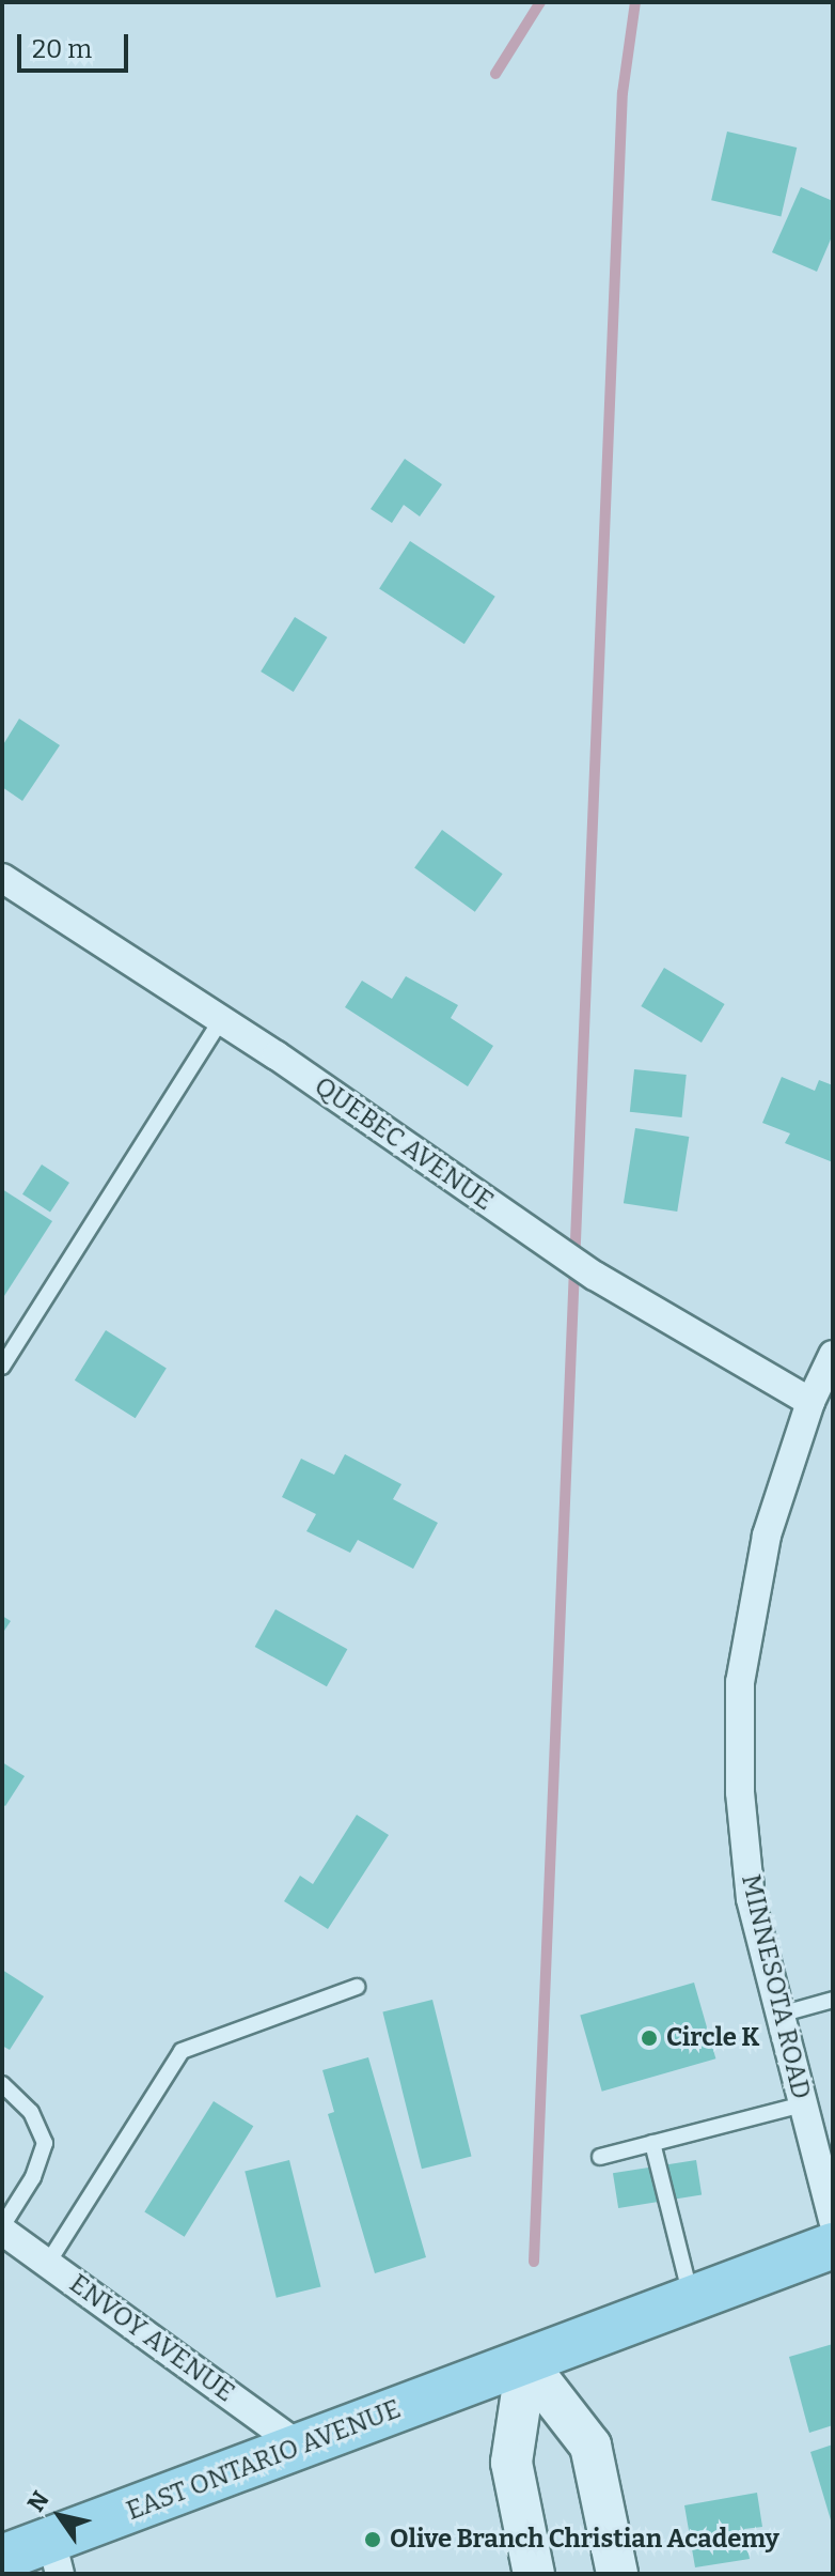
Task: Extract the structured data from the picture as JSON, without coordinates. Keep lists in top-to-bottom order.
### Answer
{
  "streets": {
    "main road": ["EAST ONTARIO AVENUE"],
    "street": ["QUEBEC AVENUE", "MINNESOTA ROAD", "ENVOY AVENUE"]
  },
  "crossings": [
    ["QUEBEC AVENUE", "MINNESOTA ROAD"],
    ["ENVOY AVENUE", "EAST ONTARIO AVENUE"]
  ],
  "places": ["Circle K", "Olive Branch Christian Academy"],
  "scale_bar": "20 m",
  "north": "top left"
}
